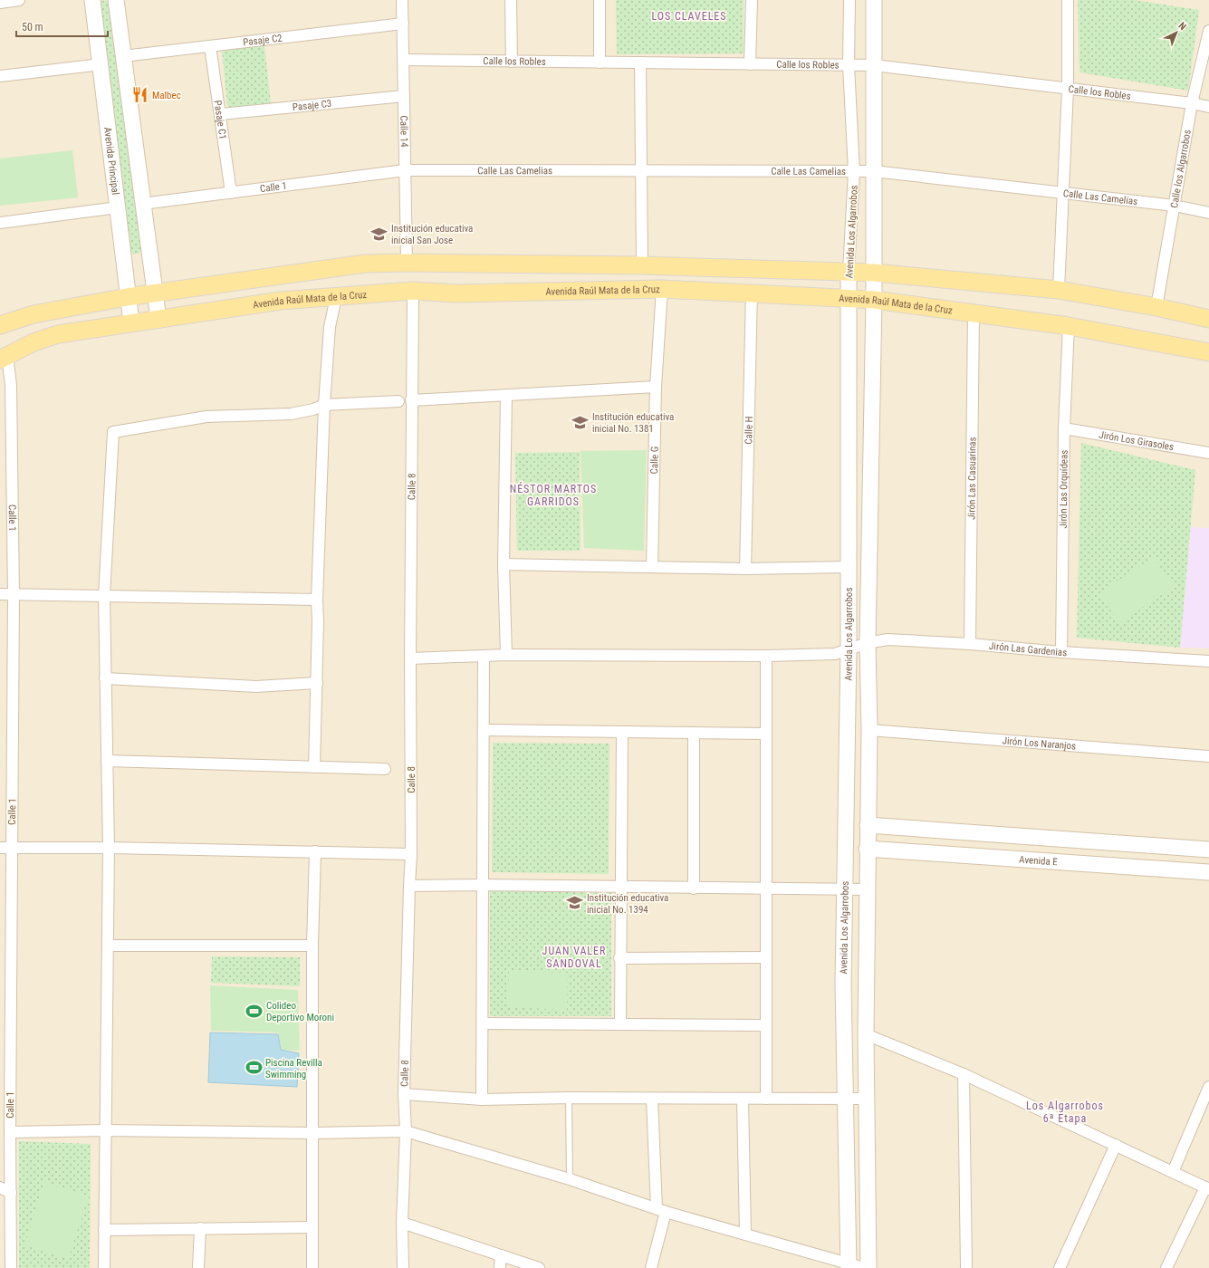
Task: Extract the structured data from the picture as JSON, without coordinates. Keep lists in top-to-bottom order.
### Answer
{
  "streets": {
    "main road": ["Avenida Raúl Mata de la Cruz"],
    "street": [
      "Pasaje C2",
      "Calle los Robles",
      "Pasaje C3",
      "Pasaje C1",
      "Calle 14",
      "Avenida Principal",
      "Calle los Algarrobos",
      "Calle Las Camelias",
      "Calle 1",
      "Avenida Los Algarrobos",
      "Calle H",
      "Jirón Los Girasoles",
      "Calle G",
      "Jirón Las Casuarinas",
      "Calle 8",
      "Jirón Las Orquídeas",
      "Jirón Las Gardenias",
      "Jirón Los Naranjos",
      "Avenida E"
    ]
  },
  "crossings": [
    ["Pasaje C2", "Pasaje C1"],
    ["Pasaje C2", "Calle 14"],
    ["Calle los Robles", "Calle 14"],
    ["Calle los Robles", "Calle los Algarrobos"],
    ["Calle los Robles", "Avenida Los Algarrobos"],
    ["Pasaje C3", "Pasaje C1"],
    ["Pasaje C3", "Calle 14"],
    ["Pasaje C1", "Calle 1"],
    ["Calle 14", "Calle Las Camelias"],
    ["Calle 14", "Calle 1"],
    ["Avenida Principal", "Avenida Raúl Mata de la Cruz"],
    ["Calle los Algarrobos", "Calle Las Camelias"],
    ["Calle Las Camelias", "Calle 1"],
    ["Calle Las Camelias", "Avenida Los Algarrobos"],
    ["Calle 1", "Avenida Raúl Mata de la Cruz"],
    ["Avenida Los Algarrobos", "Avenida Raúl Mata de la Cruz"],
    ["Avenida Los Algarrobos", "Jirón Las Gardenias"],
    ["Avenida Los Algarrobos", "Jirón Los Naranjos"],
    ["Avenida Los Algarrobos", "Avenida E"],
    ["Avenida Raúl Mata de la Cruz", "Calle H"],
    ["Avenida Raúl Mata de la Cruz", "Calle G"],
    ["Avenida Raúl Mata de la Cruz", "Jirón Las Casuarinas"],
    ["Avenida Raúl Mata de la Cruz", "Calle 8"],
    ["Avenida Raúl Mata de la Cruz", "Jirón Las Orquídeas"],
    ["Jirón Los Girasoles", "Jirón Las Orquídeas"],
    ["Jirón Las Casuarinas", "Jirón Las Gardenias"],
    ["Calle 8", "Jirón Las Gardenias"],
    ["Jirón Las Orquídeas", "Jirón Las Gardenias"]
  ],
  "districts": [
    "LOS CLAVELES",
    "NÉSTOR MARTOS GARRIDOS",
    "JUAN VALER SANDOVAL",
    "Los Algarrobos 6ª Etapa"
  ],
  "places": {
    "restaurant": ["Malbec"],
    "school or university": ["Institución educativa inicial San Jose", "Institución educativa inicial No. 1381", "Institución educativa inicial No. 1394"],
    "sports": ["Colideo Deportivo Moroni", "Piscina Revilla Swimming"]
  },
  "scale_bar": "50 m",
  "north": "top right"
}
